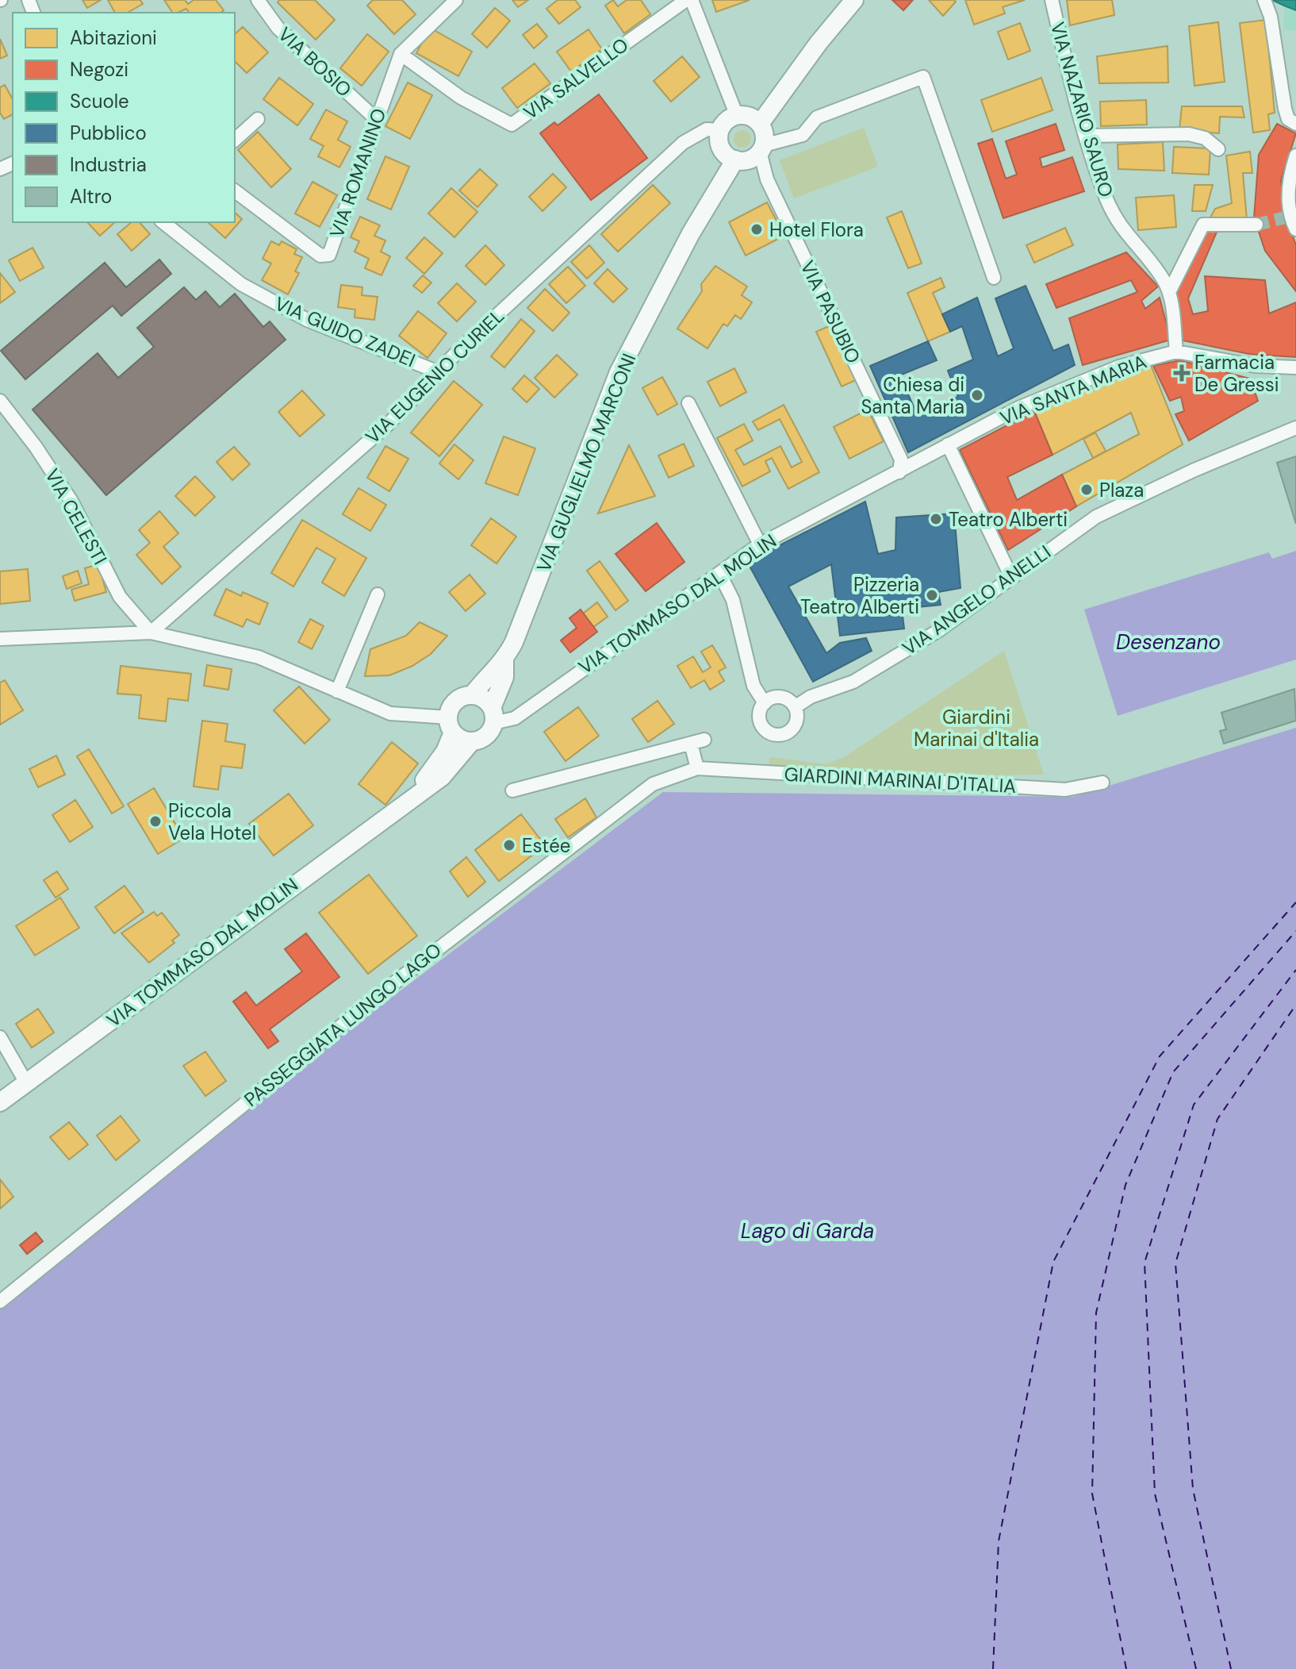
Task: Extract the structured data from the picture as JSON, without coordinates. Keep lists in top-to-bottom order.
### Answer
{
  "streets": {
    "main road": ["VIA GUGLIELMO MARCONI", "VIA TOMMASO DAL MOLIN"],
    "street": [
      "VIA BOSIO",
      "VIA SALVELLO",
      "VIA NAZARIO SAURO",
      "VIA ROMANINO",
      "VIA PASUBIO",
      "VIA GUIDO ZADEI",
      "VIA EUGENIO CURIEL",
      "VIA SANTA MARIA",
      "VIA CELESTI",
      "VIA ANGELO ANELLI",
      "GIARDINI MARINAI D'ITALIA",
      "PASSEGGIATA LUNGO LAGO"
    ]
  },
  "crossings": [
    ["VIA BOSIO", "VIA ROMANINO"],
    ["VIA SALVELLO", "VIA ROMANINO"],
    ["VIA NAZARIO SAURO", "VIA SANTA MARIA"],
    ["VIA PASUBIO", "VIA EUGENIO CURIEL"],
    ["VIA PASUBIO", "VIA SANTA MARIA"],
    ["VIA PASUBIO", "VIA GUGLIELMO MARCONI"],
    ["VIA PASUBIO", "VIA TOMMASO DAL MOLIN"],
    ["VIA GUIDO ZADEI", "VIA EUGENIO CURIEL"],
    ["VIA EUGENIO CURIEL", "VIA GUGLIELMO MARCONI"],
    ["VIA EUGENIO CURIEL", "VIA CELESTI"],
    ["VIA SANTA MARIA", "VIA TOMMASO DAL MOLIN"],
    ["VIA GUGLIELMO MARCONI", "VIA TOMMASO DAL MOLIN"],
    ["GIARDINI MARINAI D'ITALIA", "PASSEGGIATA LUNGO LAGO"]
  ],
  "water": ["Desenzano", "Lago di Garda"],
  "parks": ["Giardini Marinai d'Italia"],
  "places": {
    "other": [
      "Hotel Flora",
      "Chiesa di Santa Maria",
      "Plaza",
      "Teatro Alberti",
      "Pizzeria Teatro Alberti",
      "Piccola Vela Hotel",
      "Estée"
    ],
    "health": ["Farmacia De Gressi"]
  },
  "legend": [
    "Abitazioni",
    "Negozi",
    "Scuole",
    "Pubblico",
    "Industria",
    "Altro"
  ]
}
